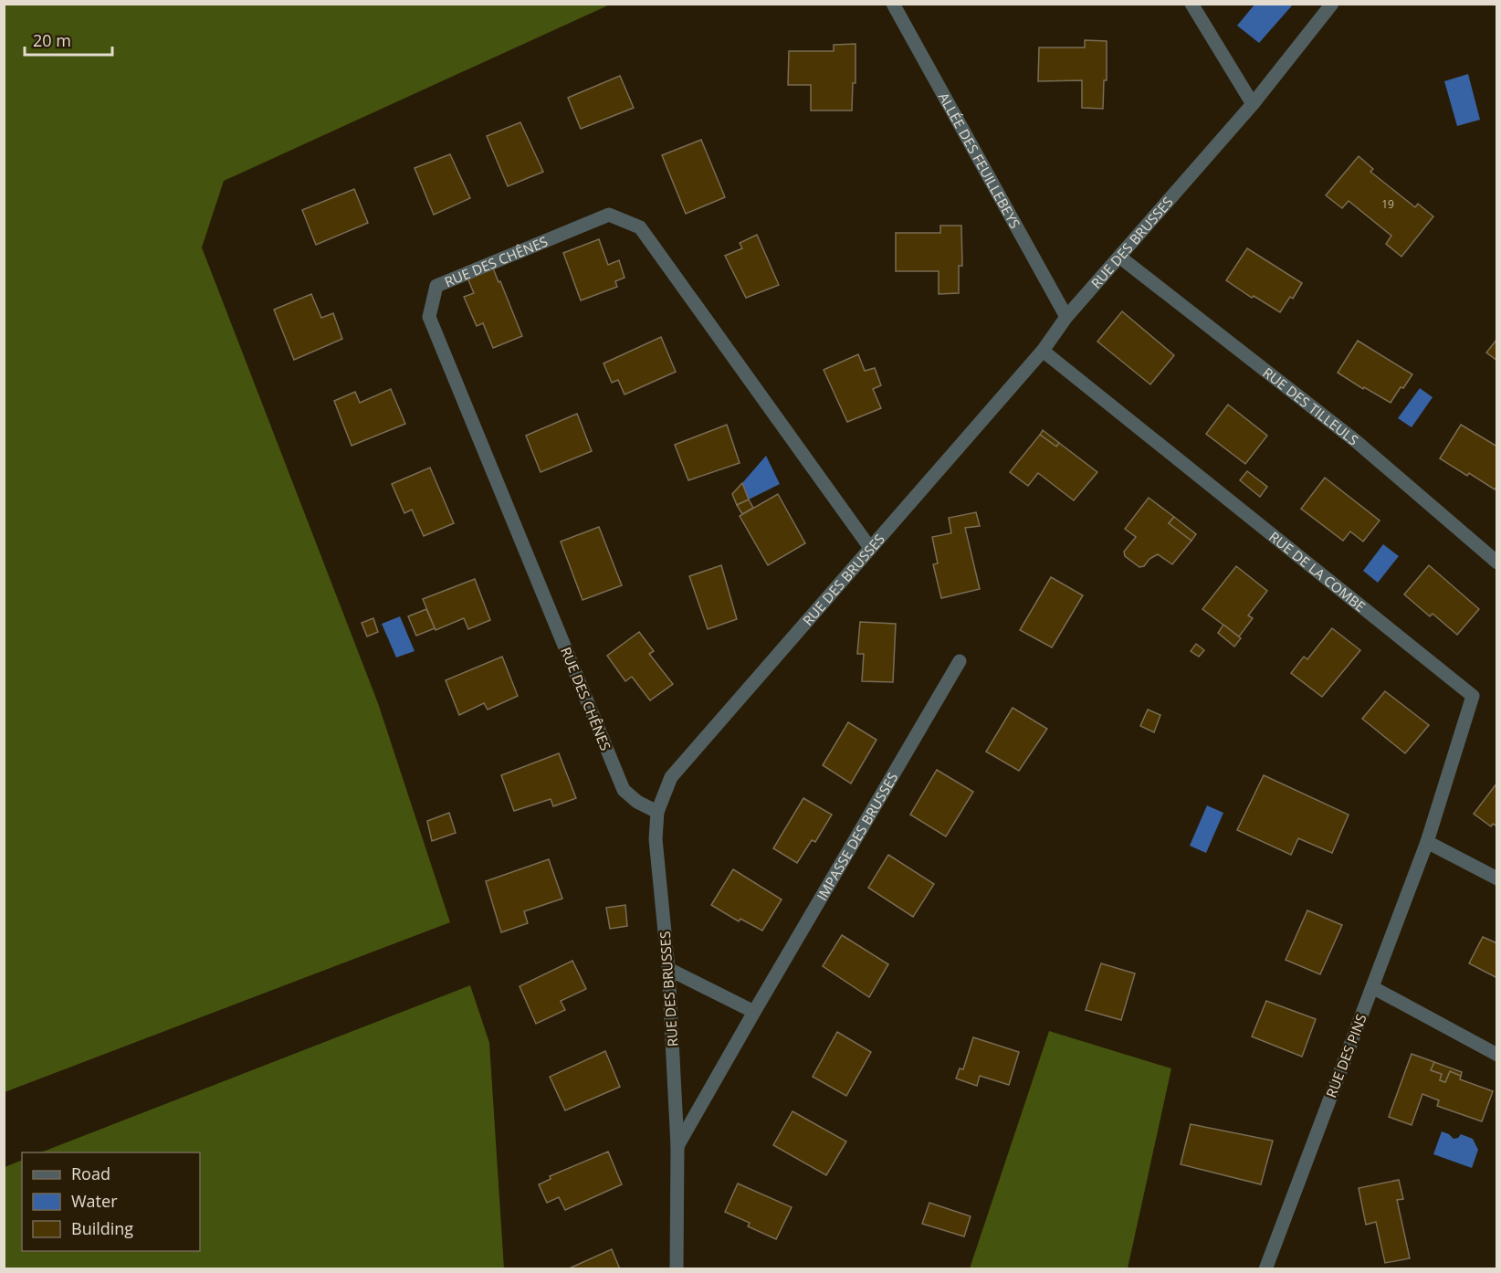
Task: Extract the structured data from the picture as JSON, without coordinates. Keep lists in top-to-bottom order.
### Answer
{
  "streets": {
    "street": [
      "ALLÉE DES FEUILLEBEYS",
      "RUE DES BRUSSES",
      "RUE DES CHÊNES",
      "RUE DES TILLEULS",
      "RUE DE LA COMBE",
      "IMPASSE DES BRUSSES",
      "RUE DES PINS"
    ]
  },
  "crossings": [
    ["ALLÉE DES FEUILLEBEYS", "RUE DES BRUSSES"],
    ["RUE DES BRUSSES", "RUE DES CHÊNES"],
    ["RUE DES BRUSSES", "RUE DES TILLEULS"],
    ["RUE DES BRUSSES", "RUE DE LA COMBE"],
    ["RUE DES BRUSSES", "IMPASSE DES BRUSSES"],
    ["RUE DE LA COMBE", "RUE DES PINS"]
  ],
  "house_numbers": ["19"],
  "legend": ["Road", "Water", "Building"],
  "scale_bar": "20 m"
}
